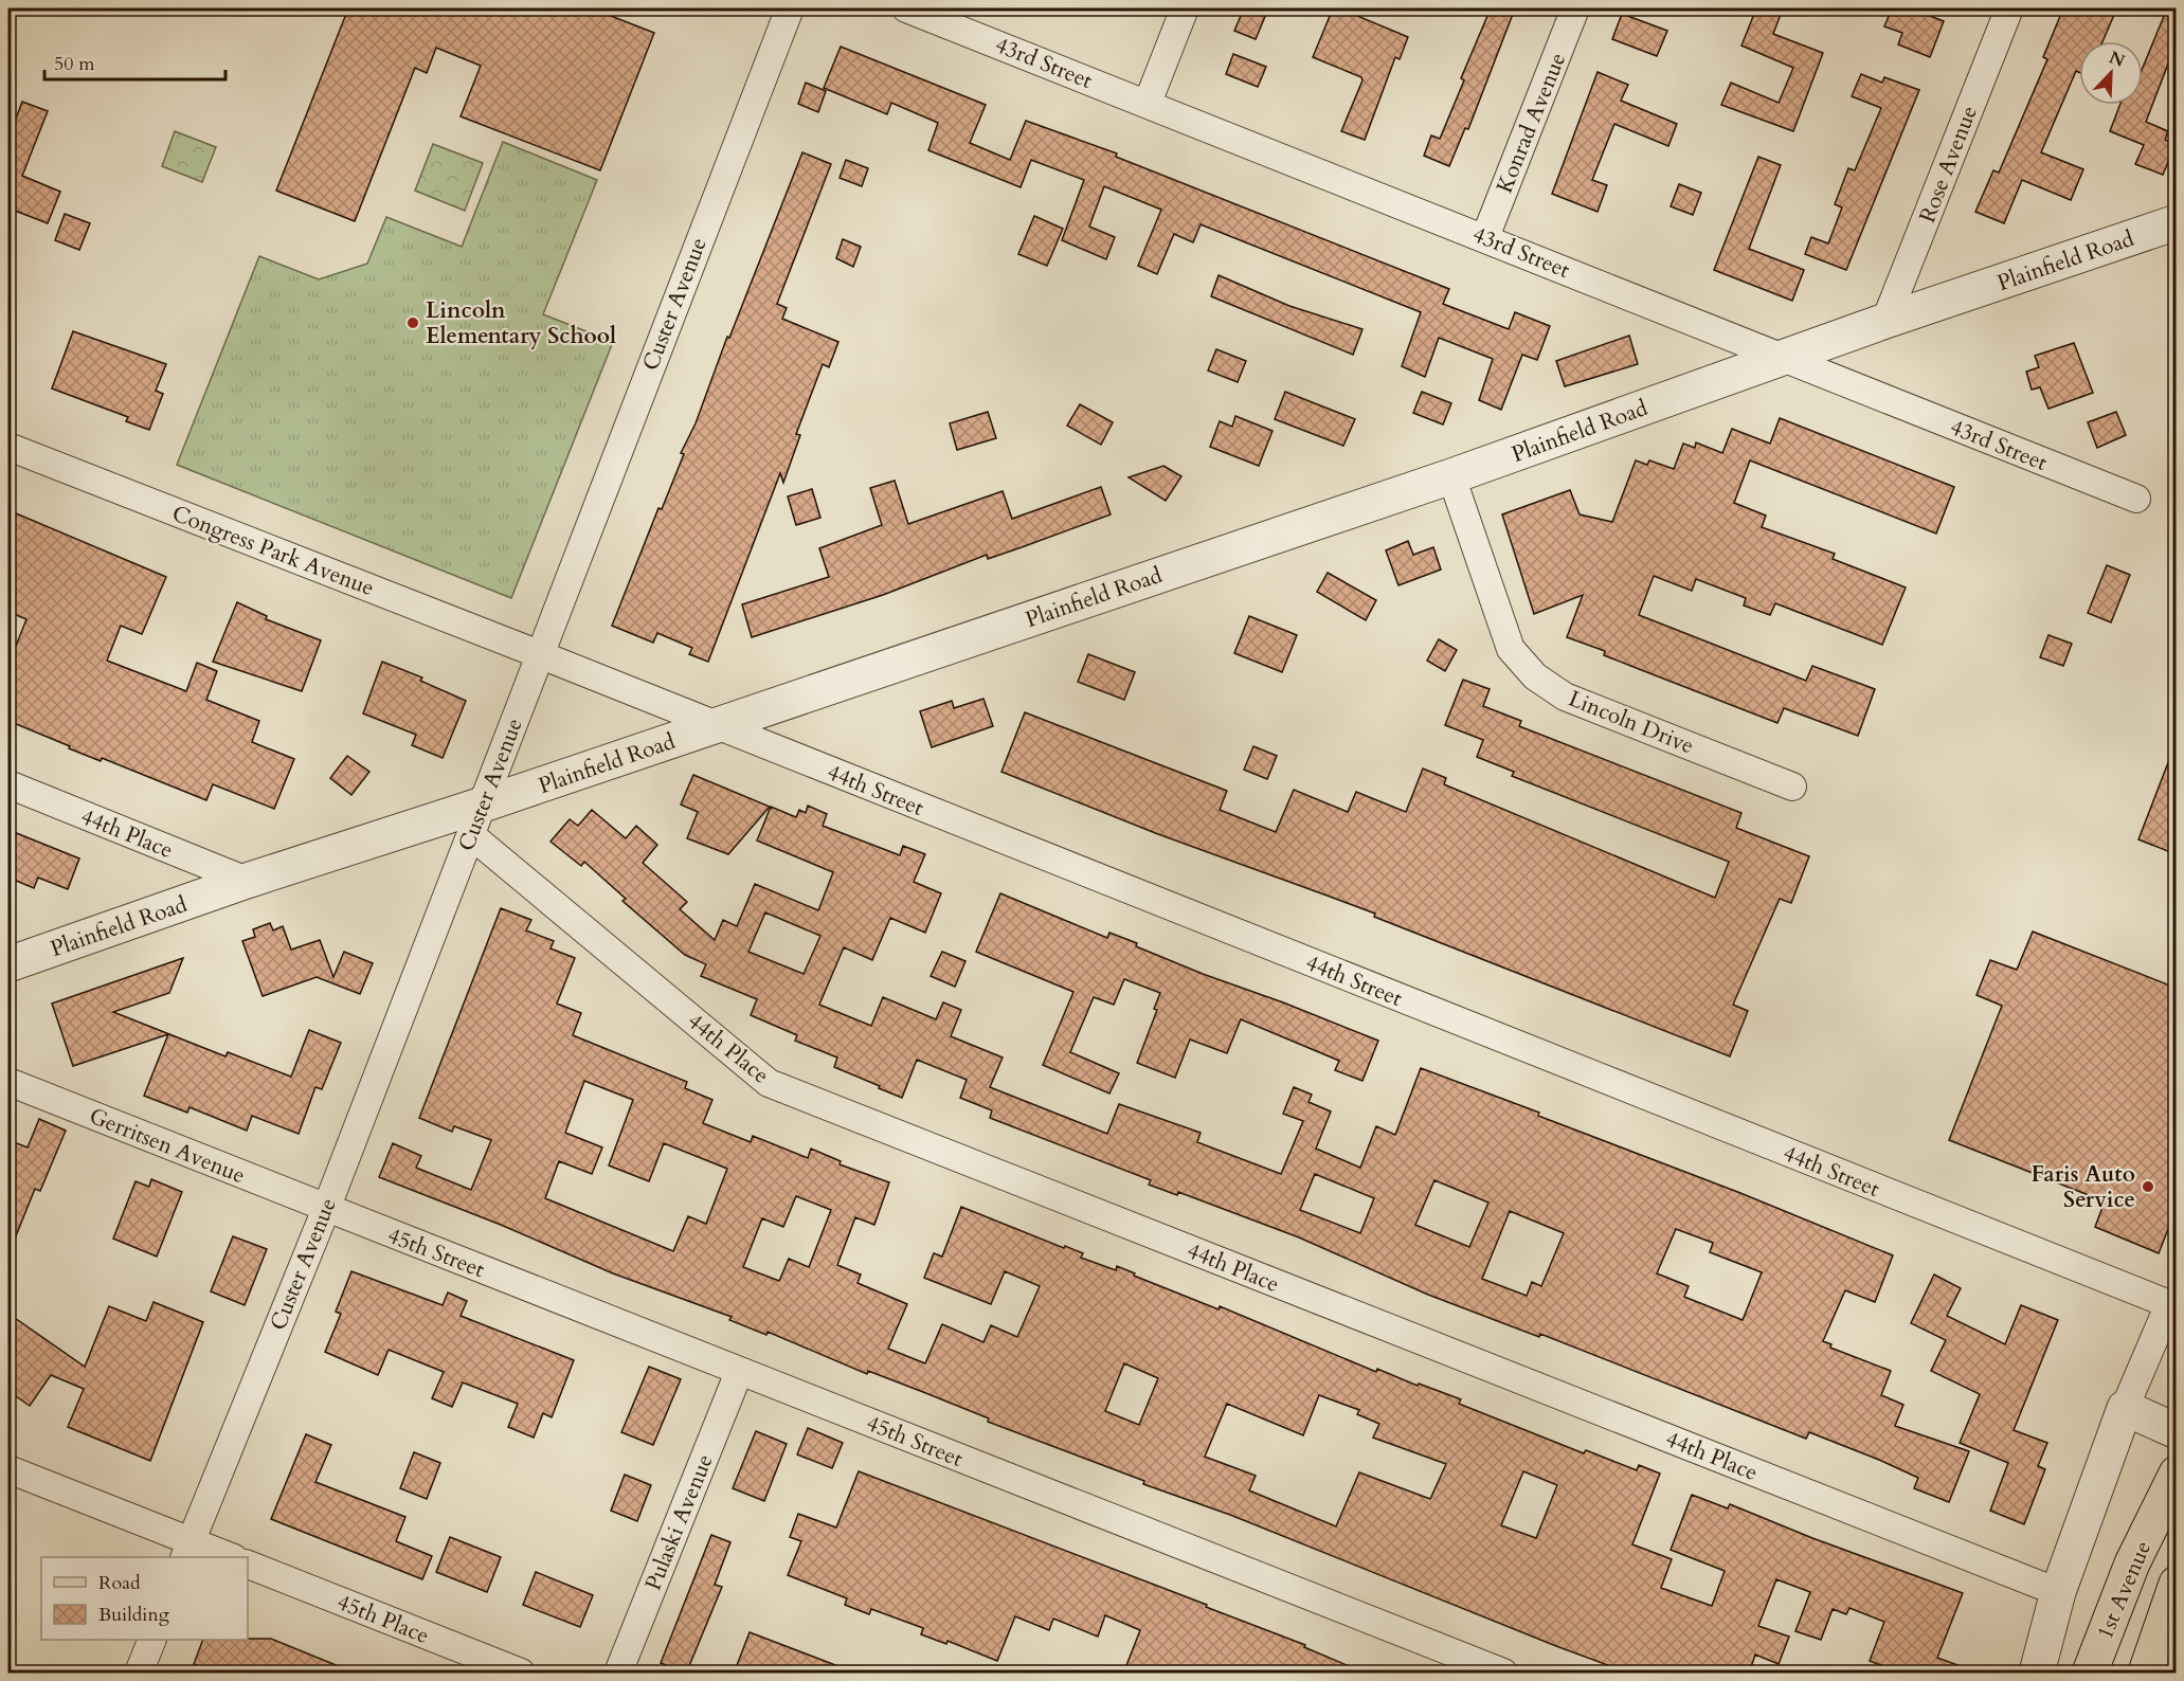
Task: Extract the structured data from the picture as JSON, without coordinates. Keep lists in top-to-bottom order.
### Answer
{
  "streets": {
    "main road": ["1st Avenue"],
    "street": [
      "43rd Street",
      "Konrad Avenue",
      "Rose Avenue",
      "Plainfield Road",
      "Custer Avenue",
      "Congress Park Avenue",
      "Lincoln Drive",
      "44th Street",
      "44th Place",
      "Gerritsen Avenue",
      "45th Street",
      "Pulaski Avenue",
      "45th Place"
    ]
  },
  "crossings": [
    ["43rd Street", "Konrad Avenue"],
    ["43rd Street", "Plainfield Road"],
    ["Rose Avenue", "Plainfield Road"],
    ["Plainfield Road", "Custer Avenue"],
    ["Plainfield Road", "Lincoln Drive"],
    ["Plainfield Road", "44th Street"],
    ["Plainfield Road", "44th Place"],
    ["Custer Avenue", "Congress Park Avenue"],
    ["Custer Avenue", "44th Street"],
    ["Custer Avenue", "44th Place"],
    ["Custer Avenue", "Gerritsen Avenue"],
    ["Custer Avenue", "45th Street"],
    ["Congress Park Avenue", "44th Street"],
    ["Gerritsen Avenue", "45th Street"],
    ["45th Street", "Pulaski Avenue"]
  ],
  "places": ["Lincoln Elementary School", "Faris Auto Service"],
  "legend": ["Road", "Building"],
  "scale_bar": "50 m",
  "north": "top right"
}
